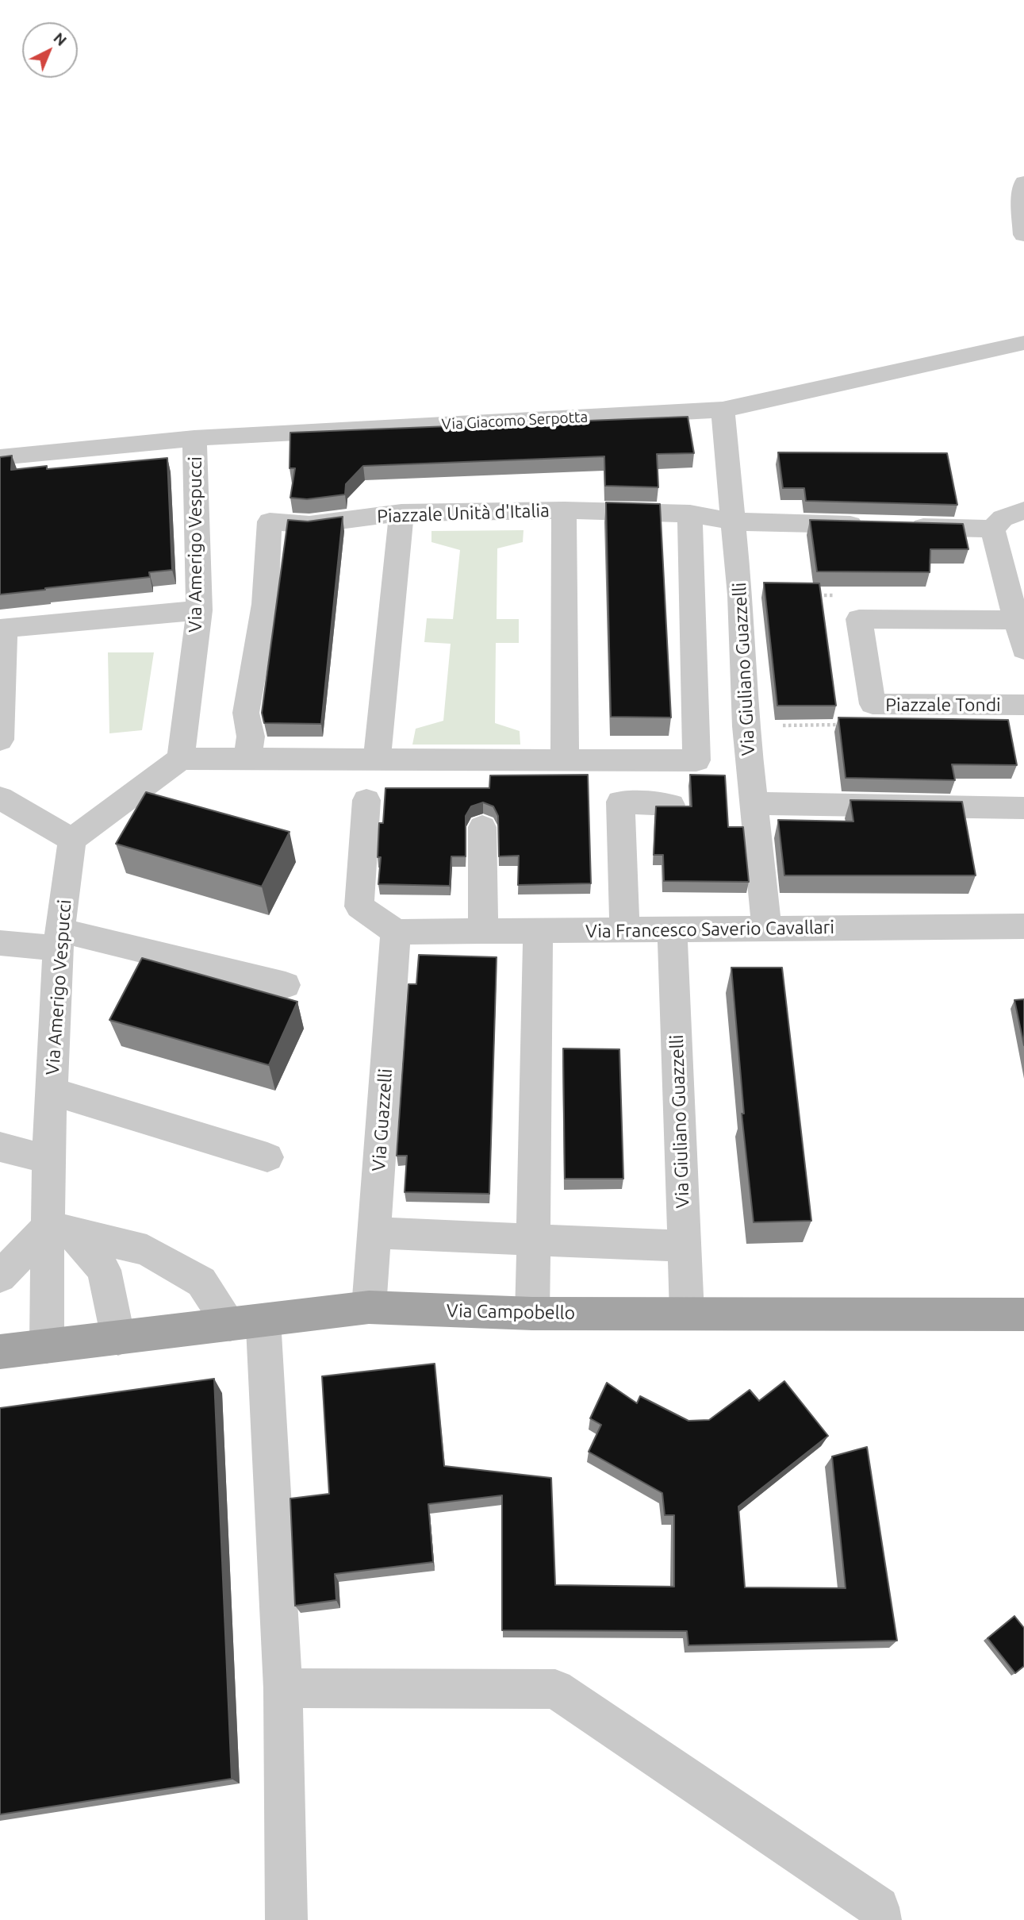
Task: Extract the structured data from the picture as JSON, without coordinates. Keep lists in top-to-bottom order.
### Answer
{
  "streets": {
    "main road": ["Via Campobello"],
    "street": [
      "Via Giacomo Serpotta",
      "Piazzale Unità d'Italia",
      "Via Amerigo Vespucci",
      "Via Giuliano Guazzelli",
      "Piazzale Tondi",
      "Via Francesco Saverio Cavallari",
      "Via Guazzelli"
    ]
  },
  "crossings": [
    ["Via Giacomo Serpotta", "Via Amerigo Vespucci"],
    ["Via Giacomo Serpotta", "Via Giuliano Guazzelli"],
    ["Piazzale Unità d'Italia", "Via Giuliano Guazzelli"],
    ["Via Amerigo Vespucci", "Via Campobello"],
    ["Via Giuliano Guazzelli", "Via Francesco Saverio Cavallari"],
    ["Via Giuliano Guazzelli", "Via Campobello"],
    ["Via Francesco Saverio Cavallari", "Via Guazzelli"],
    ["Via Guazzelli", "Via Campobello"]
  ],
  "north": "top right"
}
